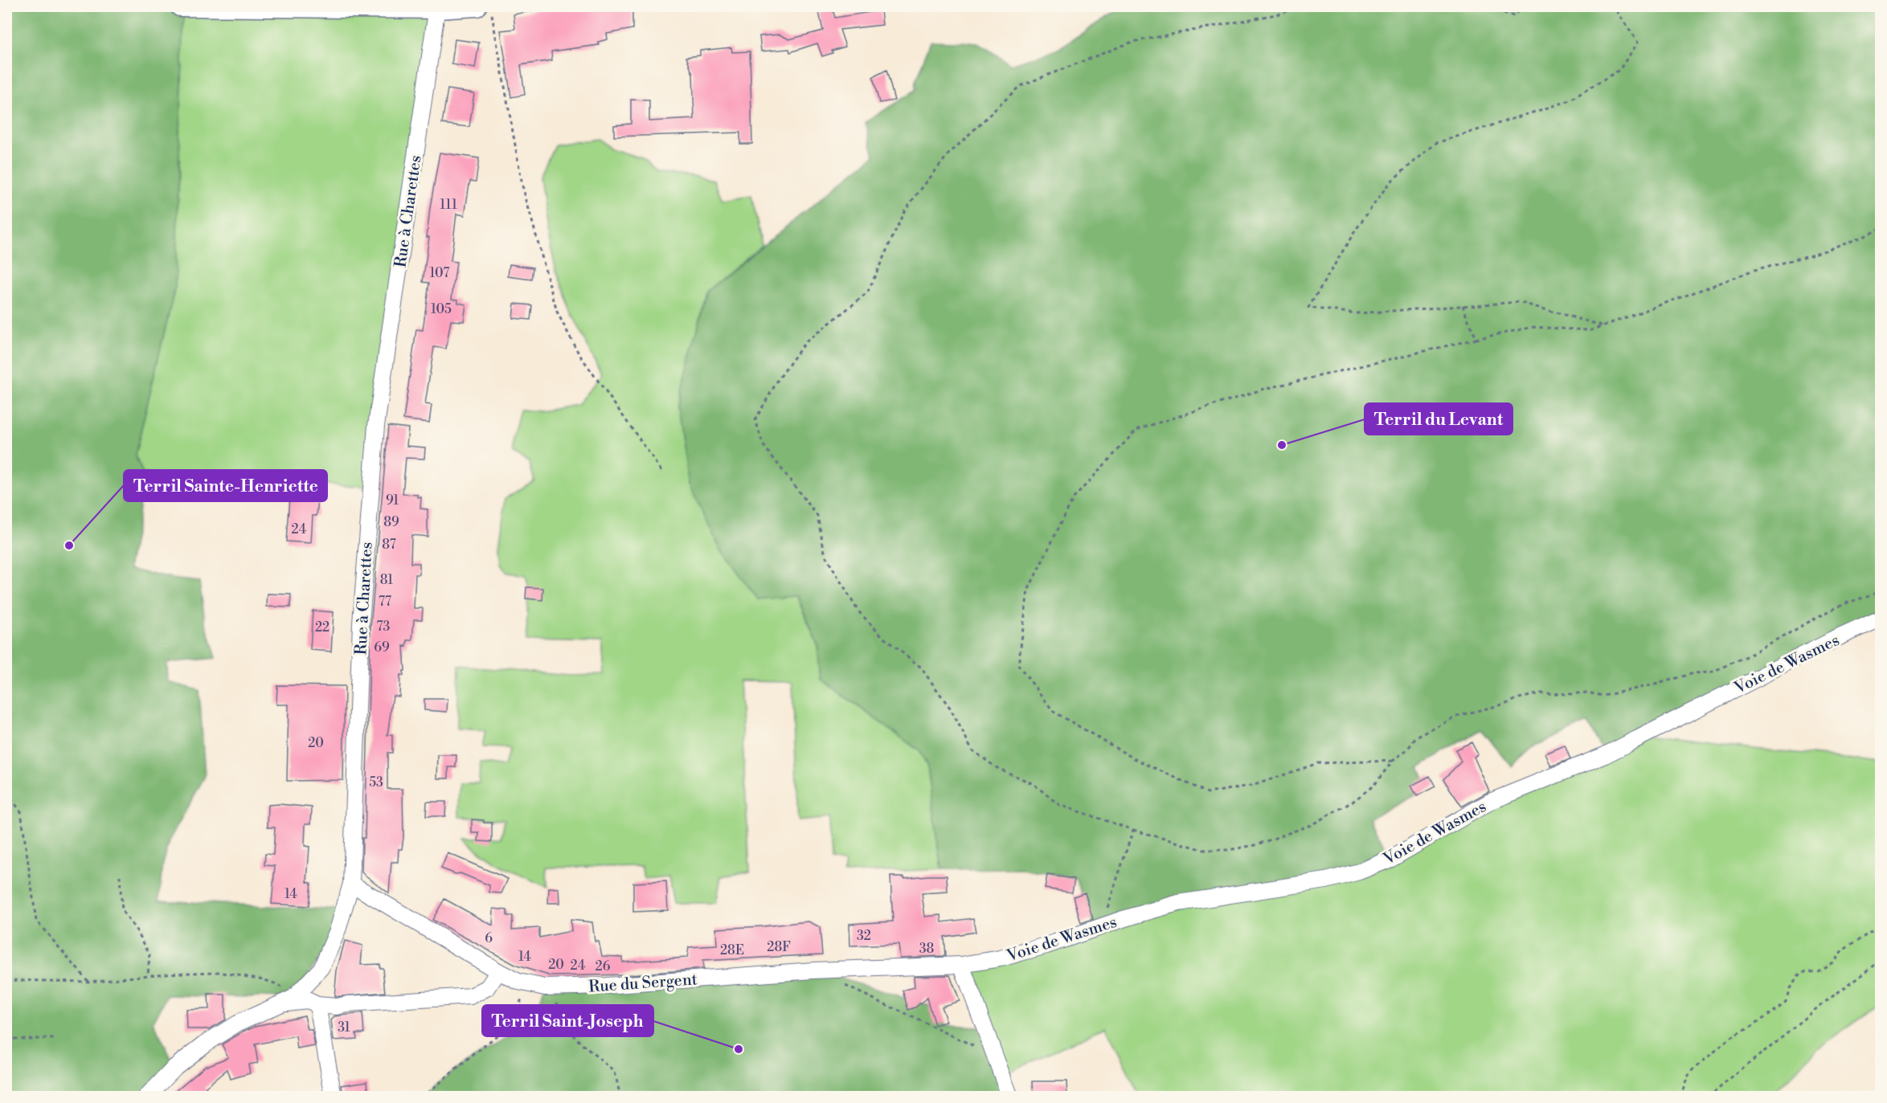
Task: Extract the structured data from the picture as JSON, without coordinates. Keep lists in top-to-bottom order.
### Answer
{
  "streets": {
    "street": ["Rue à Charettes", "Voie de Wasmes", "Rue du Sergent"]
  },
  "crossings": [
    ["Rue à Charettes", "Rue du Sergent"],
    ["Voie de Wasmes", "Rue du Sergent"]
  ],
  "places": ["Terril du Levant", "Terril Sainte-Henriette", "Terril Saint-Joseph"],
  "house_numbers": [
    "111",
    "107",
    "105",
    "91",
    "89",
    "24",
    "87",
    "81",
    "77",
    "73",
    "22",
    "69",
    "20",
    "53",
    "14",
    "32",
    "6",
    "28F",
    "38",
    "28E",
    "14",
    "20",
    "24",
    "26",
    "31"
  ]
}
